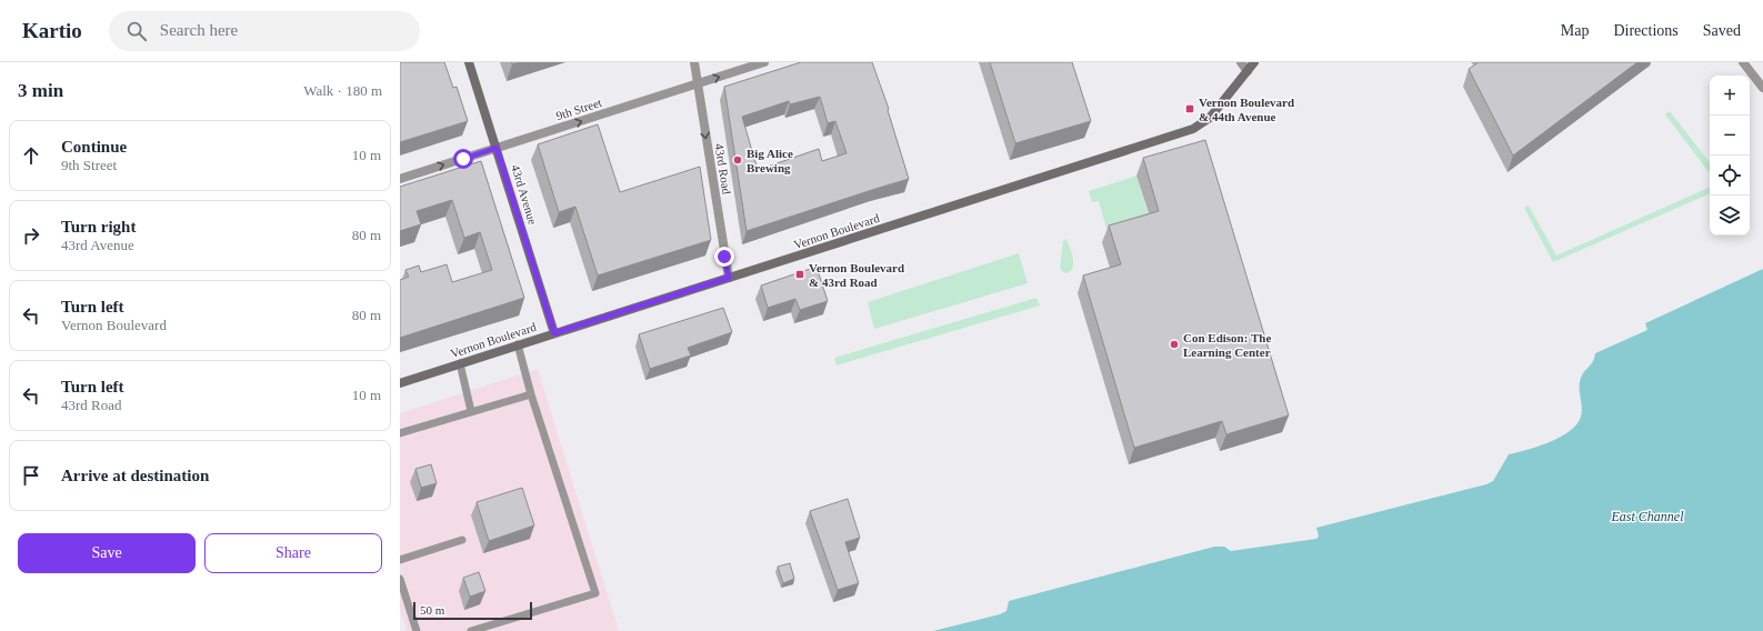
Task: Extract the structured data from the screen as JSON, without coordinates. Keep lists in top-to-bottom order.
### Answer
{
  "streets": {
    "main road": ["43rd Avenue", "Vernon Boulevard"],
    "street": ["9th Street", "43rd Road"]
  },
  "crossings": [
    ["9th Street", "43rd Road"],
    ["9th Street", "43rd Avenue"],
    ["43rd Road", "Vernon Boulevard"],
    ["43rd Avenue", "Vernon Boulevard"]
  ],
  "one_way": ["9th Street", "43rd Road"],
  "water": ["East Channel"],
  "places": {
    "transit": ["Vernon Boulevard & 44th Avenue", "Vernon Boulevard & 43rd Road"],
    "other": ["Big Alice Brewing", "Con Edison: The Learning Center"]
  },
  "scale_bar": "50 m",
  "page": {
    "header": "Kartio",
    "search": "Search here",
    "nav": ["Map", "Directions", "Saved"],
    "heading": ["3 min", "Walk · 180 m"],
    "map_buttons": ["+", "−"],
    "list": [
      ["Continue", "9th Street", "10 m"],
      ["Turn right", "43rd Avenue", "80 m"],
      ["Turn left", "Vernon Boulevard", "80 m"],
      ["Turn left", "43rd Road", "10 m"],
      "Arrive at destination"
    ],
    "buttons": ["Save", "Share"],
    "scale": "50 m"
  }
}
